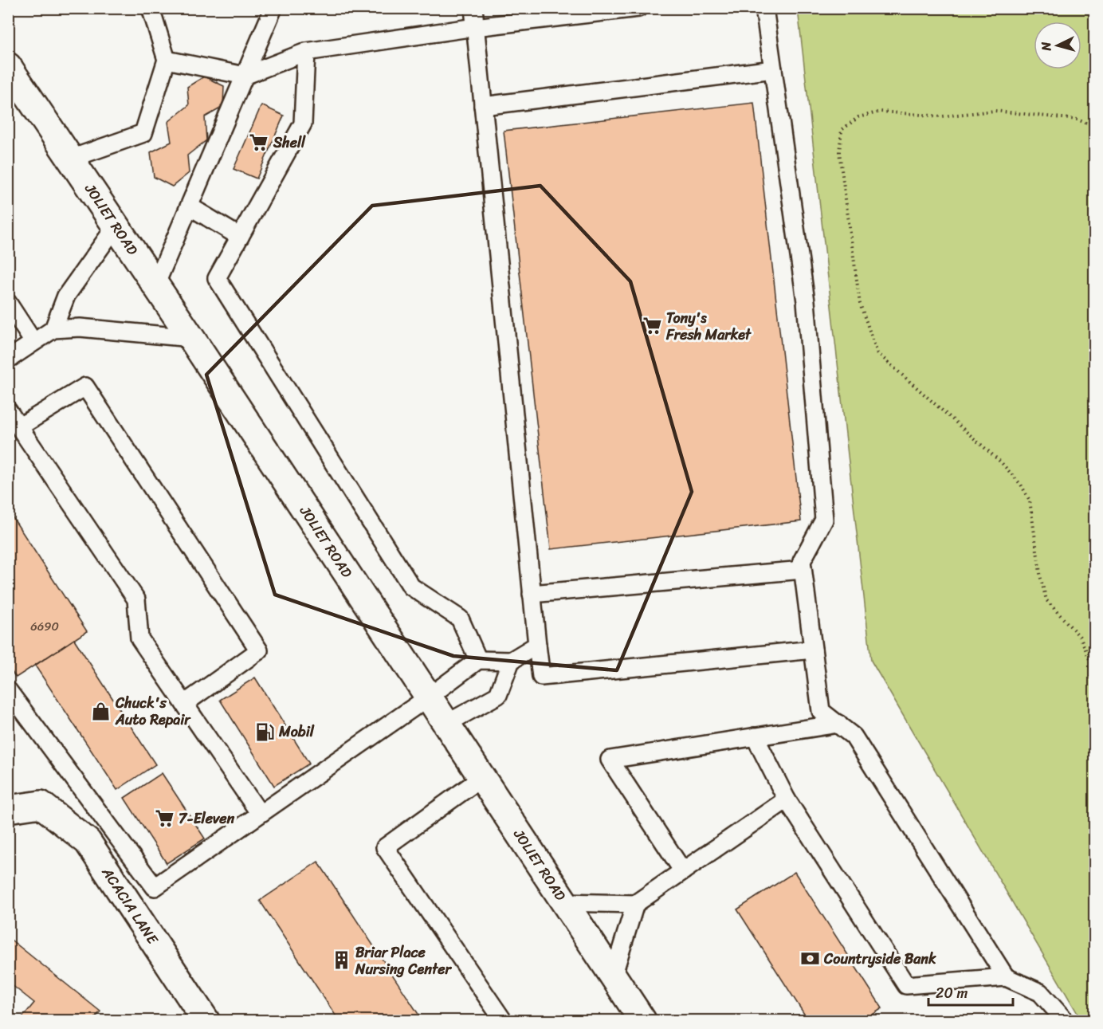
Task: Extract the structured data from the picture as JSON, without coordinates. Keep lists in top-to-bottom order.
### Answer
{
  "streets": {
    "main road": ["JOLIET ROAD", "ACACIA LANE"]
  },
  "places": {
    "supermarket": ["Shell", "Tony's Fresh Market", "7-Eleven"],
    "shop": ["Chuck's Auto Repair"],
    "fuel station": ["Mobil"],
    "bank": ["Countryside Bank"],
    "building": ["Briar Place Nursing Center"]
  },
  "house_numbers": ["6690"],
  "scale_bar": "20 m",
  "north": "left"
}
